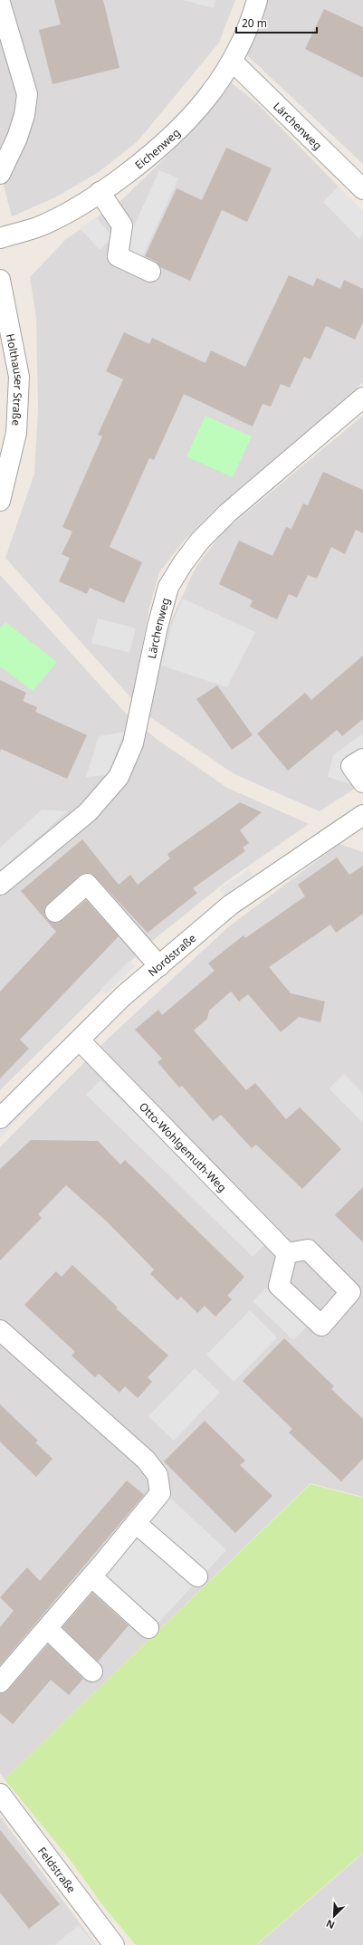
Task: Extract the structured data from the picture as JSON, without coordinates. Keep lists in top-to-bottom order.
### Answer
{
  "streets": {
    "street": [
      "Lärchenweg",
      "Eichenweg",
      "Holthauser Straße",
      "Nordstraße",
      "Otto-Wohlgemuth-Weg",
      "Feldstraße"
    ]
  },
  "crossings": [
    ["Lärchenweg", "Eichenweg"],
    ["Nordstraße", "Otto-Wohlgemuth-Weg"]
  ],
  "scale_bar": "20 m",
  "north": "bottom left"
}
